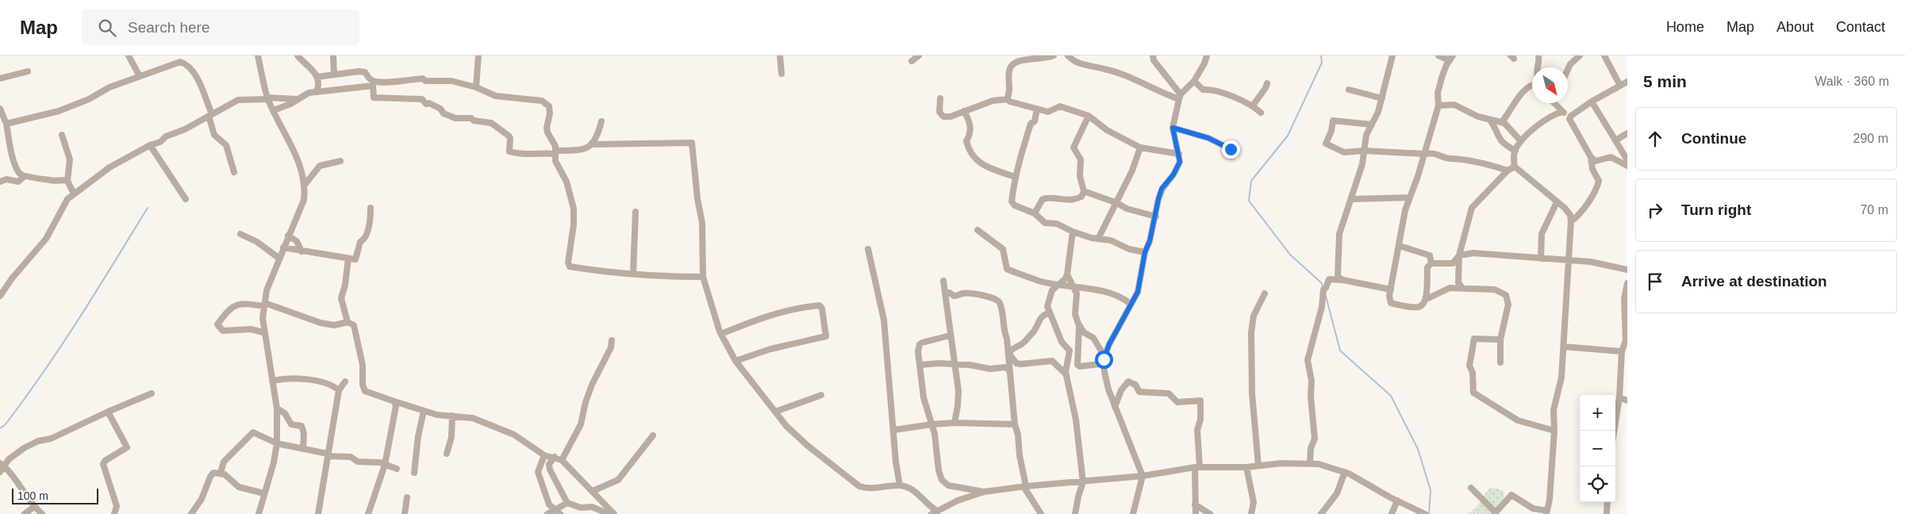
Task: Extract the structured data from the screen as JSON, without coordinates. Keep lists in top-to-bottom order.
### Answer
{
  "scale_bar": "100 m",
  "north": "bottom right",
  "page": {
    "header": "Map",
    "search": "Search here",
    "nav": [
      "Home",
      "Map",
      "About",
      "Contact"
    ],
    "heading": ["5 min", "Walk · 360 m"],
    "list": [
      ["Continue", "290 m"],
      ["Turn right", "70 m"],
      "Arrive at destination"
    ],
    "map_buttons": ["+", "−"],
    "scale": "100 m"
  }
}
